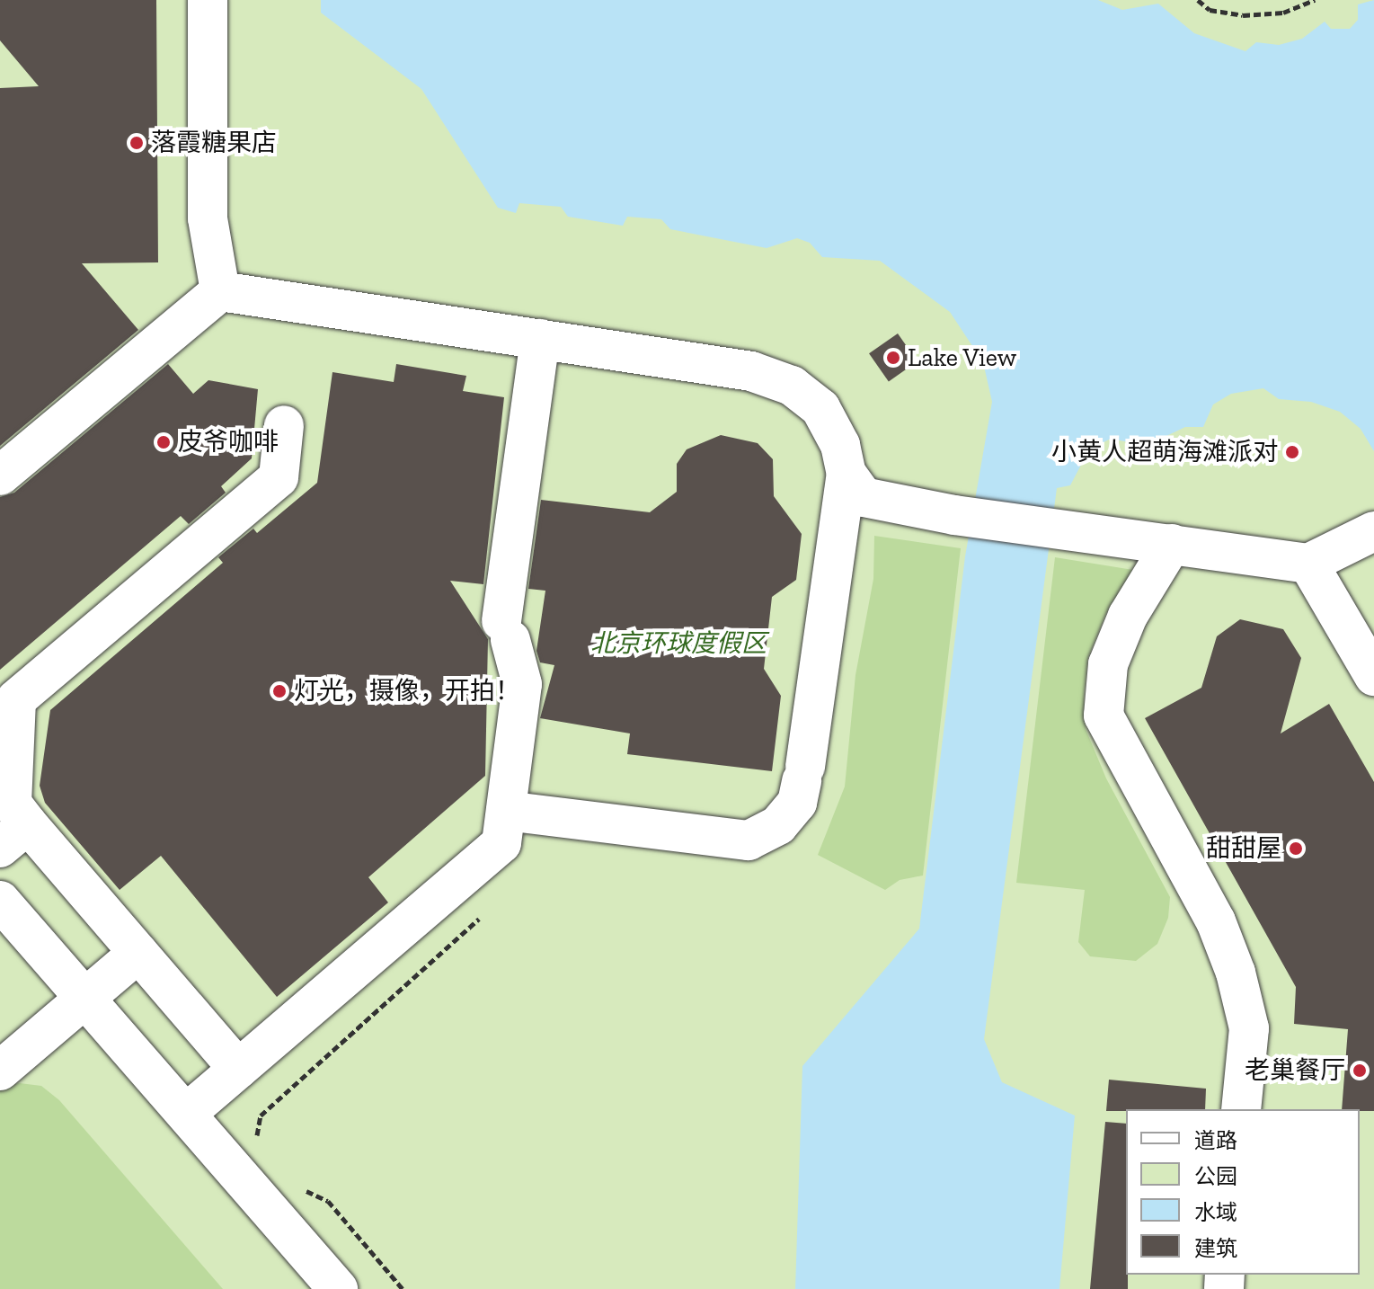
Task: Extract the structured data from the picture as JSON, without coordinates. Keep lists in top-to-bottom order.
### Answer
{
  "parks": ["北京环球度假区"],
  "places": [
    "落霞糖果店",
    "Lake View",
    "皮爷咖啡",
    "小黄人超萌海滩派对",
    "灯光，摄像，开拍！",
    "甜甜屋",
    "老巢餐厅"
  ],
  "legend": [
    "道路",
    "公园",
    "水域",
    "建筑"
  ]
}
